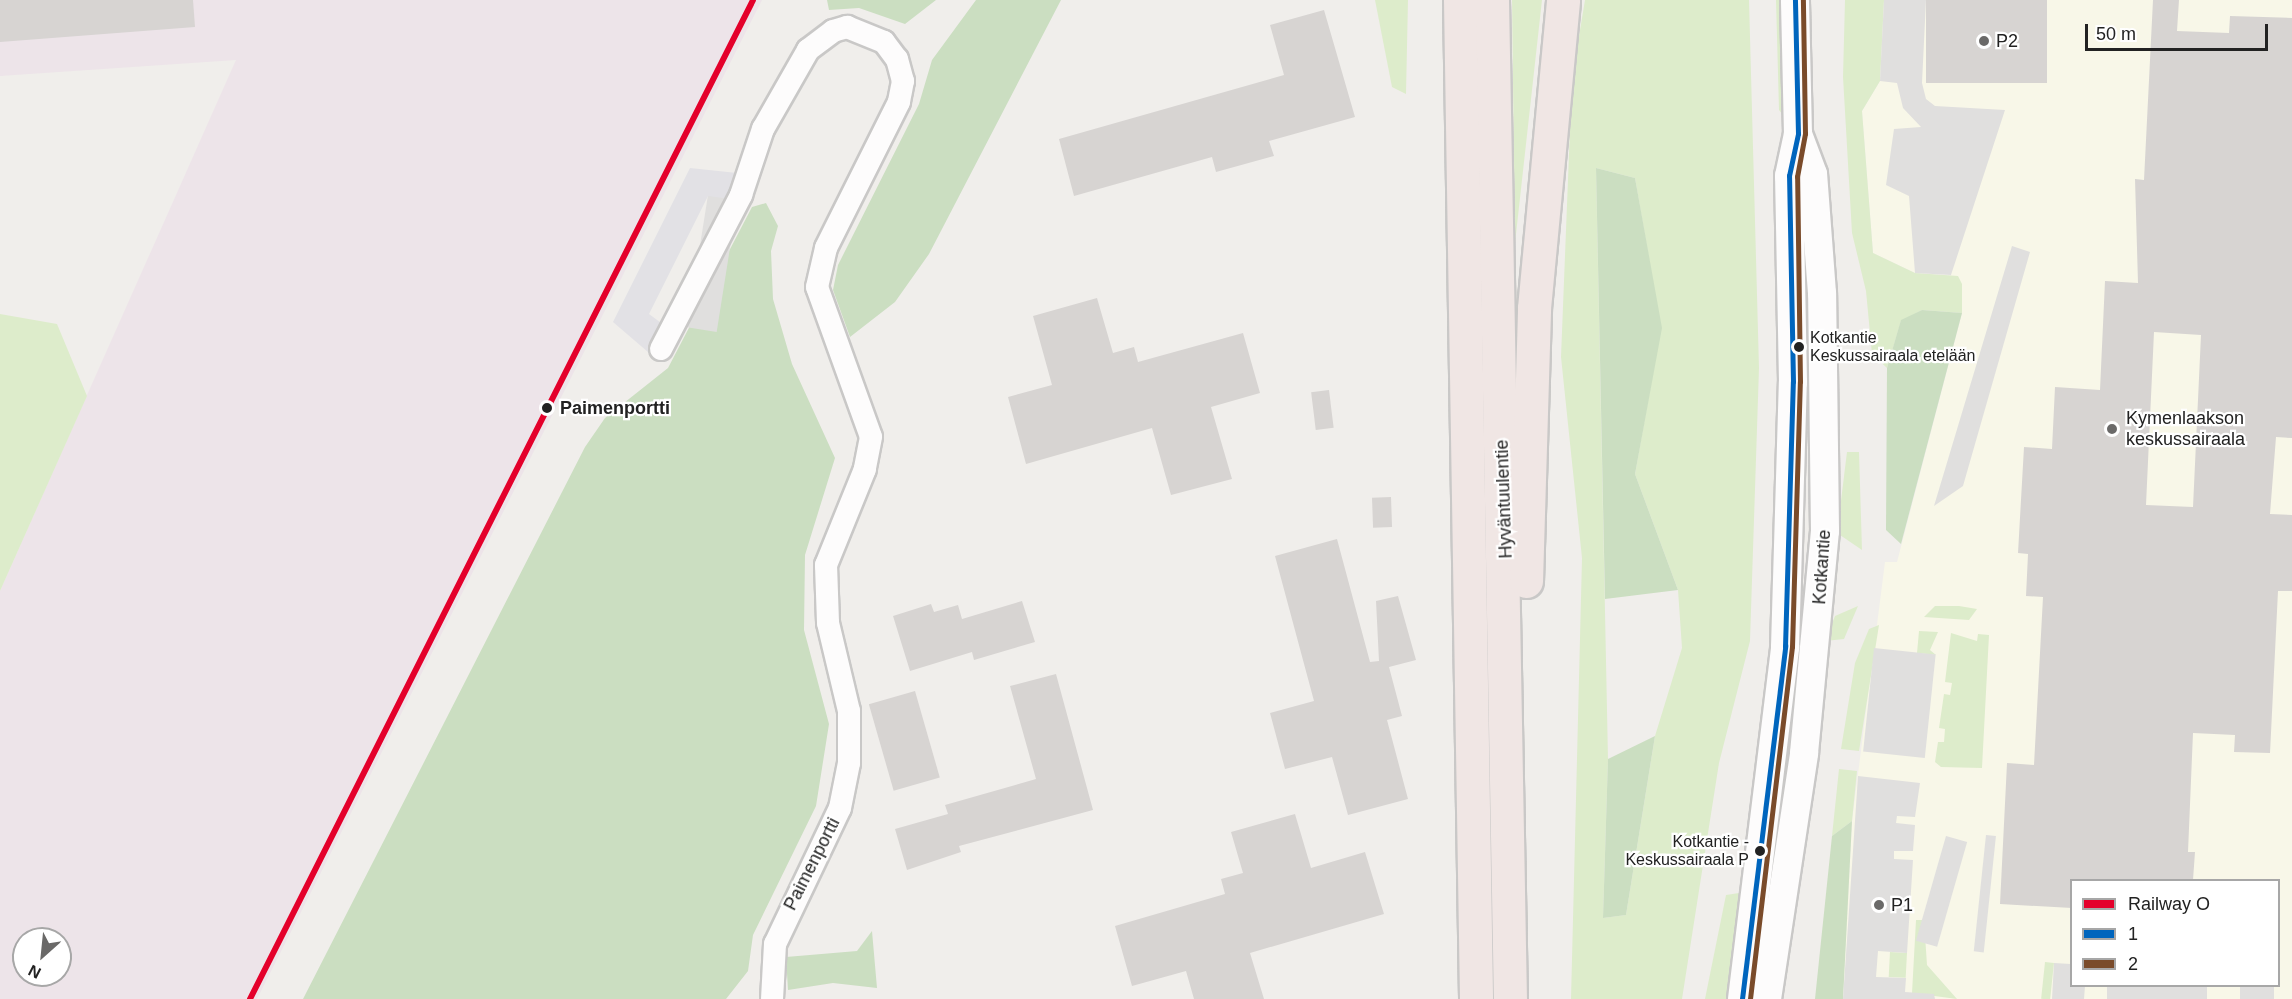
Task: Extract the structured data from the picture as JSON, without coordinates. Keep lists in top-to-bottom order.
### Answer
{
  "streets": {
    "highway": ["Hyväntuulentie"],
    "street": ["Kotkantie", "Paimenportti"]
  },
  "places": [
    "P2",
    "Kotkantie Keskussairaala etelään",
    "Paimenportti",
    "Kymenlaakson keskussairaala",
    "Kotkantie - Keskussairaala P",
    "P1"
  ],
  "lines": ["rail line O", "transit line 1", "transit line 2"],
  "legend": ["Railway O", "1", "2"],
  "scale_bar": "50 m",
  "north": "bottom left"
}
